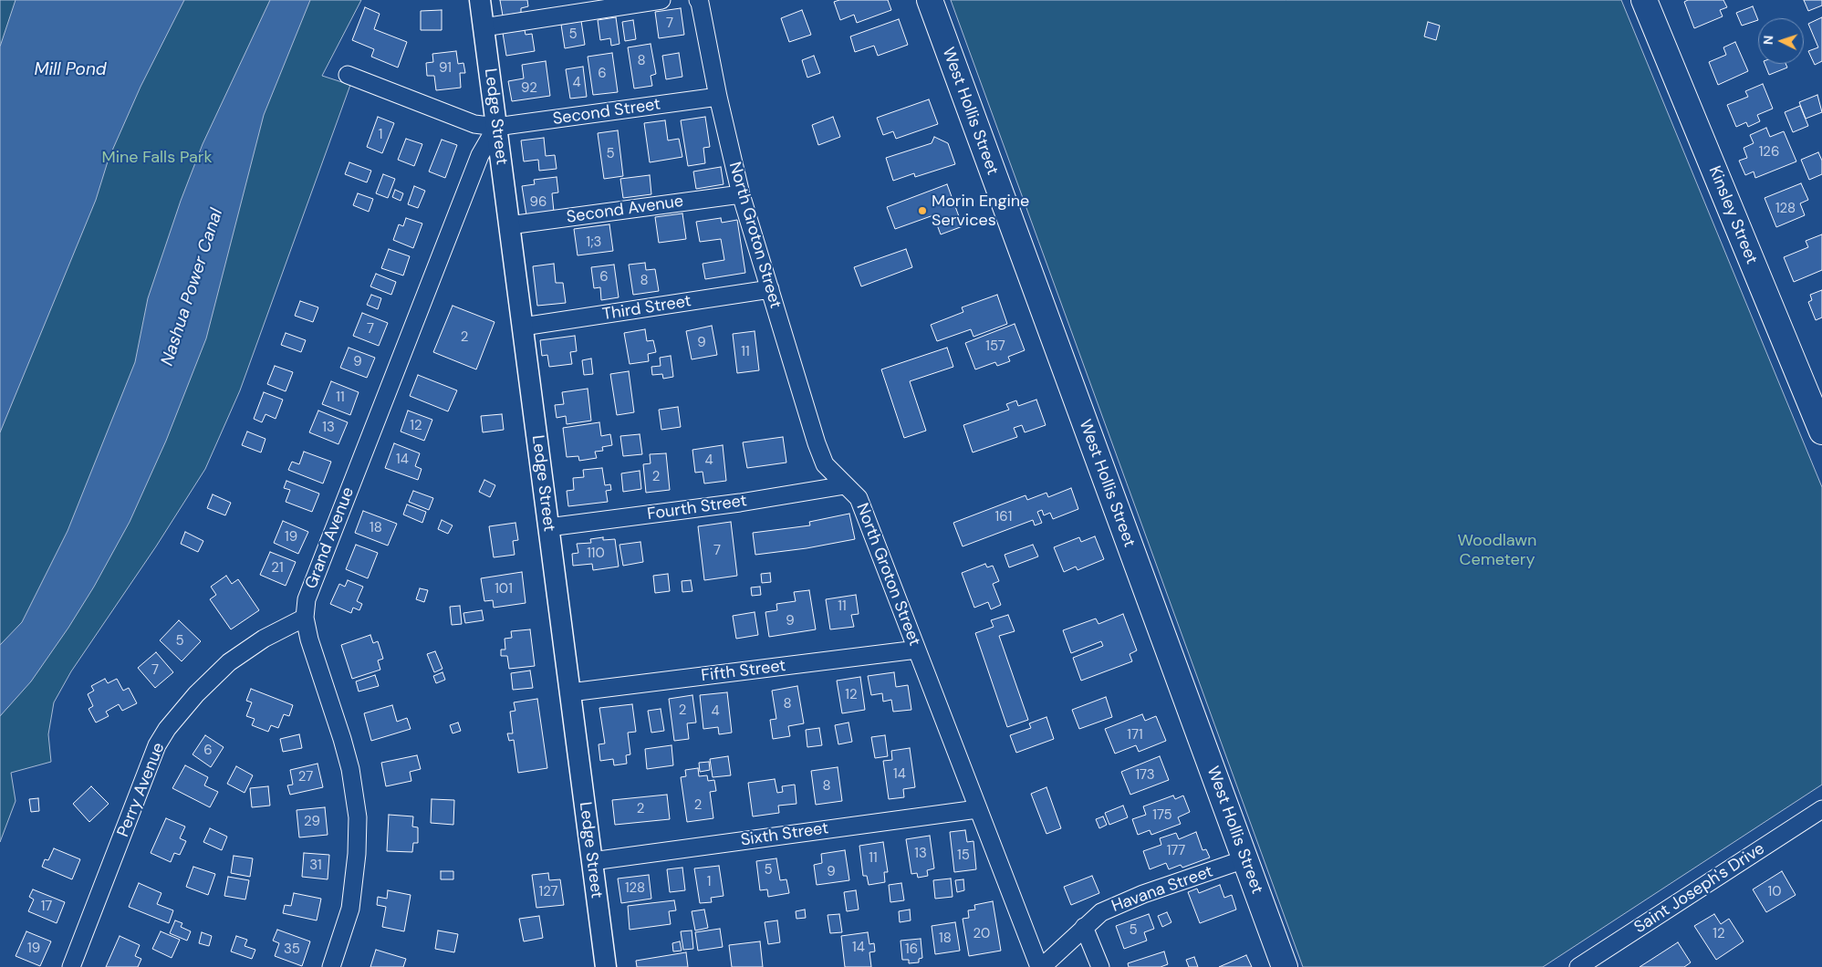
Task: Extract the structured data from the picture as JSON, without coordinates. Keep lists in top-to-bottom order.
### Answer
{
  "streets": {
    "main road": ["West Hollis Street", "Kinsley Street"],
    "street": [
      "Second Street",
      "Ledge Street",
      "Second Avenue",
      "North Groton Street",
      "Third Street",
      "Fourth Street",
      "Grand Avenue",
      "Fifth Street",
      "Perry Avenue",
      "Sixth Street",
      "Saint Joseph's Drive",
      "Havana Street"
    ]
  },
  "crossings": [
    ["West Hollis Street", "Havana Street"],
    ["Second Street", "Ledge Street"],
    ["Second Street", "North Groton Street"],
    ["Second Street", "Grand Avenue"],
    ["Ledge Street", "Second Avenue"],
    ["Ledge Street", "Third Street"],
    ["Ledge Street", "Fourth Street"],
    ["Ledge Street", "Grand Avenue"],
    ["Ledge Street", "Fifth Street"],
    ["Ledge Street", "Sixth Street"],
    ["Second Avenue", "North Groton Street"],
    ["North Groton Street", "Third Street"],
    ["North Groton Street", "Fourth Street"],
    ["North Groton Street", "Fifth Street"],
    ["North Groton Street", "Sixth Street"],
    ["North Groton Street", "Havana Street"],
    ["Grand Avenue", "Perry Avenue"]
  ],
  "water": ["Mill Pond", "Nashua Power Canal"],
  "parks": ["Mine Falls Park", "Woodlawn Cemetery"],
  "places": ["Morin Engine Services"],
  "house_numbers": [
    "7",
    "5",
    "8",
    "91",
    "6",
    "4",
    "92",
    "1",
    "126",
    "5",
    "96",
    "128",
    "1;3",
    "6",
    "8",
    "7",
    "2",
    "9",
    "157",
    "11",
    "9",
    "11",
    "12",
    "13",
    "14",
    "4",
    "2",
    "161",
    "18",
    "19",
    "7",
    "110",
    "21",
    "101",
    "11",
    "9",
    "5",
    "7",
    "12",
    "8",
    "2",
    "4",
    "171",
    "6",
    "14",
    "173",
    "27",
    "8",
    "2",
    "2",
    "175",
    "29",
    "177",
    "13",
    "15",
    "11",
    "31",
    "5",
    "9",
    "1",
    "128",
    "127",
    "10",
    "17",
    "5",
    "20",
    "12",
    "18",
    "14",
    "19",
    "35",
    "16"
  ],
  "north": "left"
}
